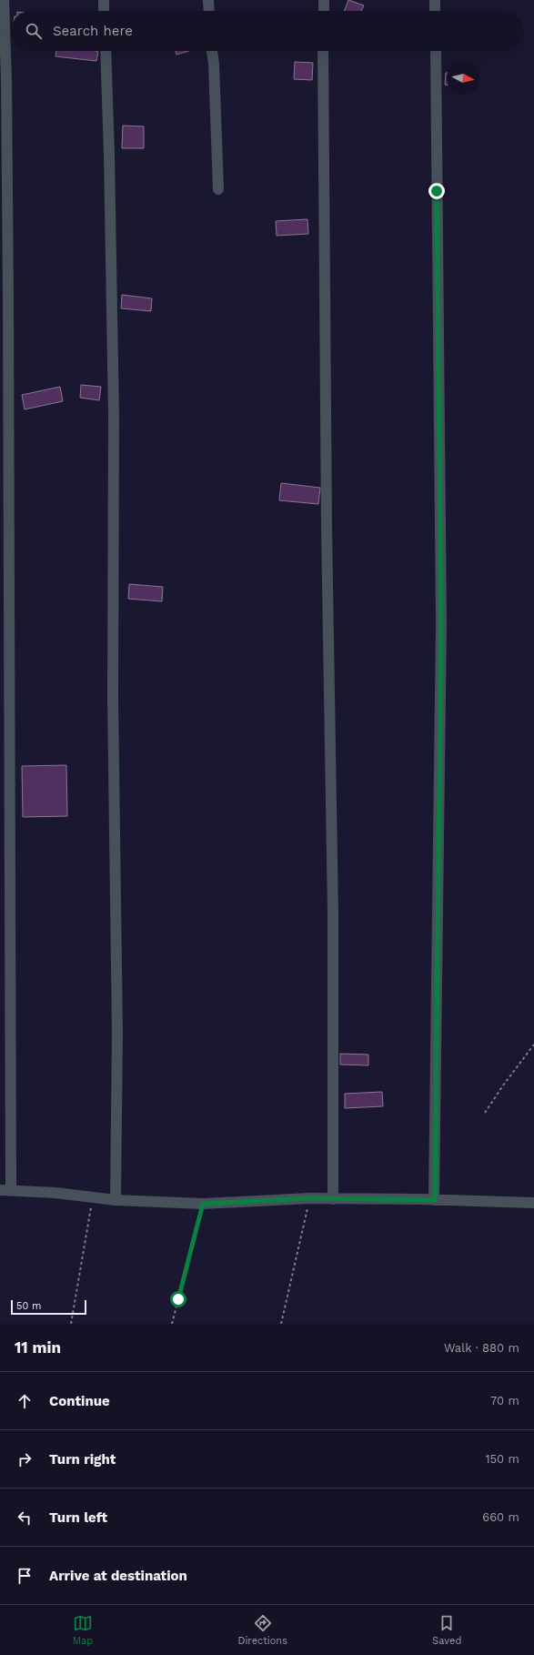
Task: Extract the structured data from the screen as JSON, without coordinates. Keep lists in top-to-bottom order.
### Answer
{
  "scale_bar": "50 m",
  "north": "right",
  "page": {
    "search": "Search here",
    "scale": "50 m",
    "heading": ["11 min", "Walk · 880 m"],
    "list": [
      ["Continue", "70 m"],
      ["Turn right", "150 m"],
      ["Turn left", "660 m"],
      "Arrive at destination"
    ],
    "nav": ["Map", "Directions", "Saved"]
  }
}
